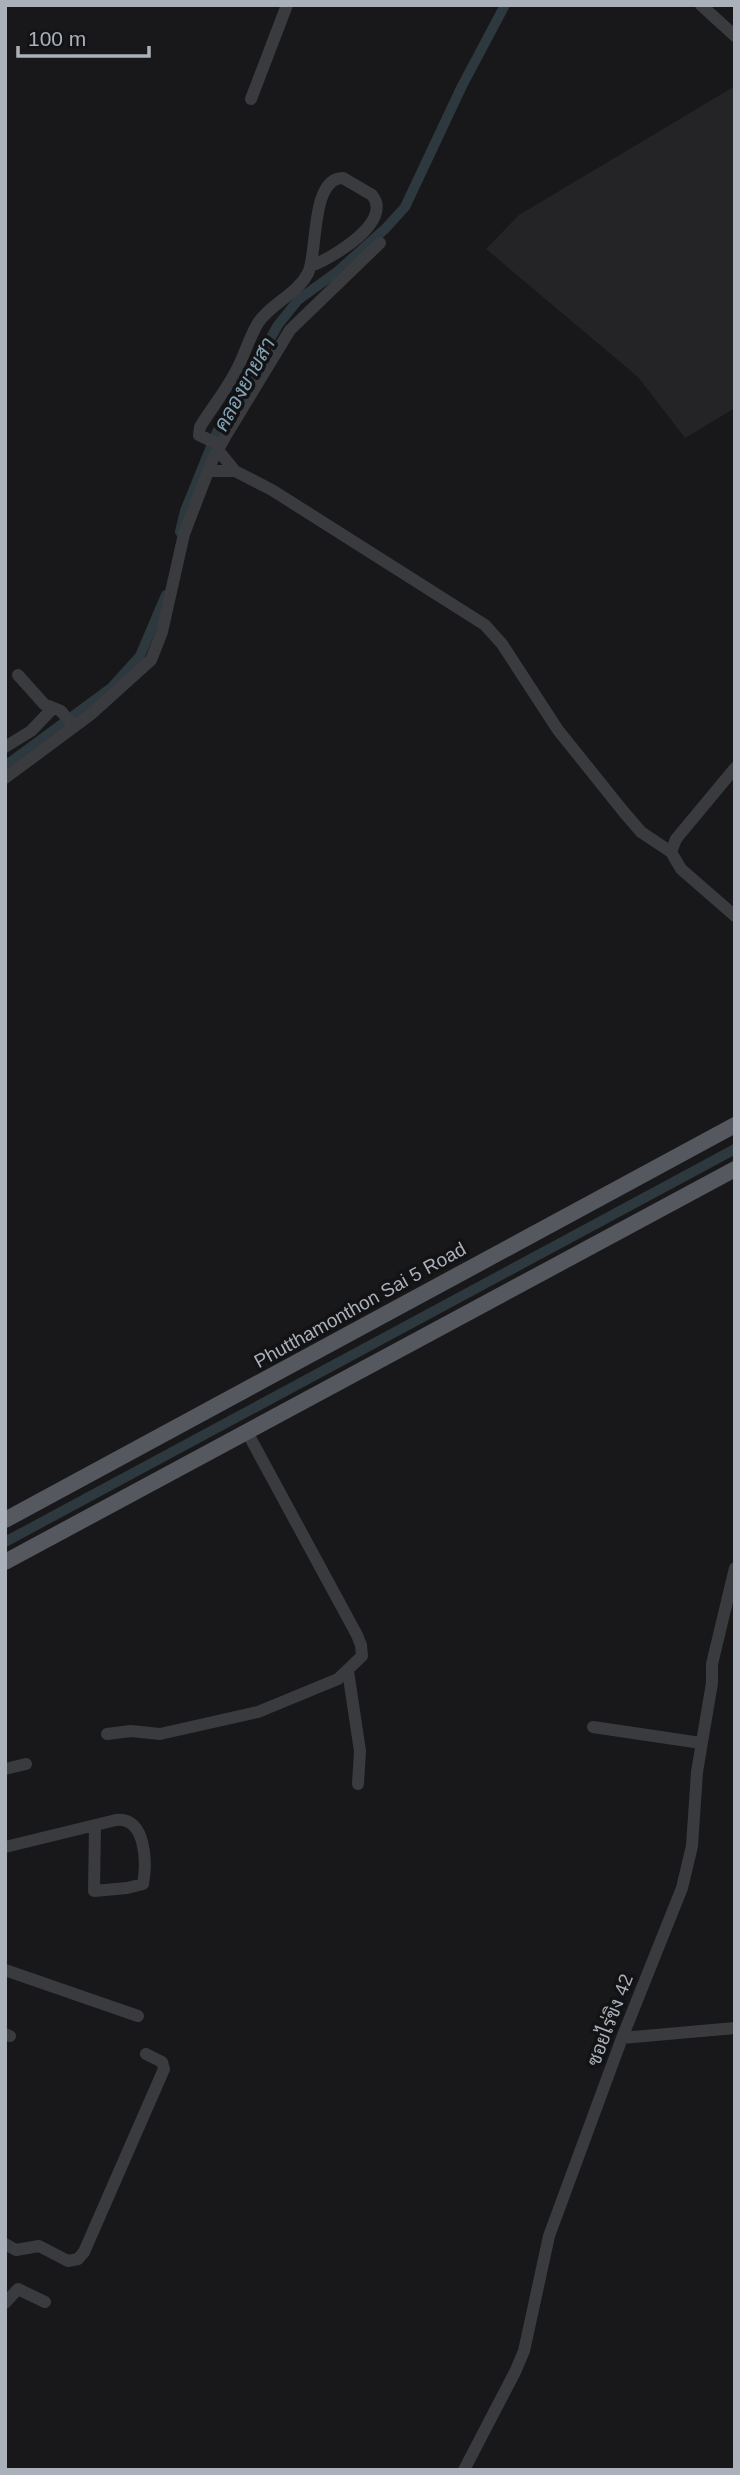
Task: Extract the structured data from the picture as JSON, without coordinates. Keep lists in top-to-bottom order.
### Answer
{
  "streets": {
    "main road": ["Phutthamonthon Sai 5 Road"],
    "street": ["ซอยไร่ขิง 42"]
  },
  "water": ["คลองยายสา"],
  "scale_bar": "100 m"
}
